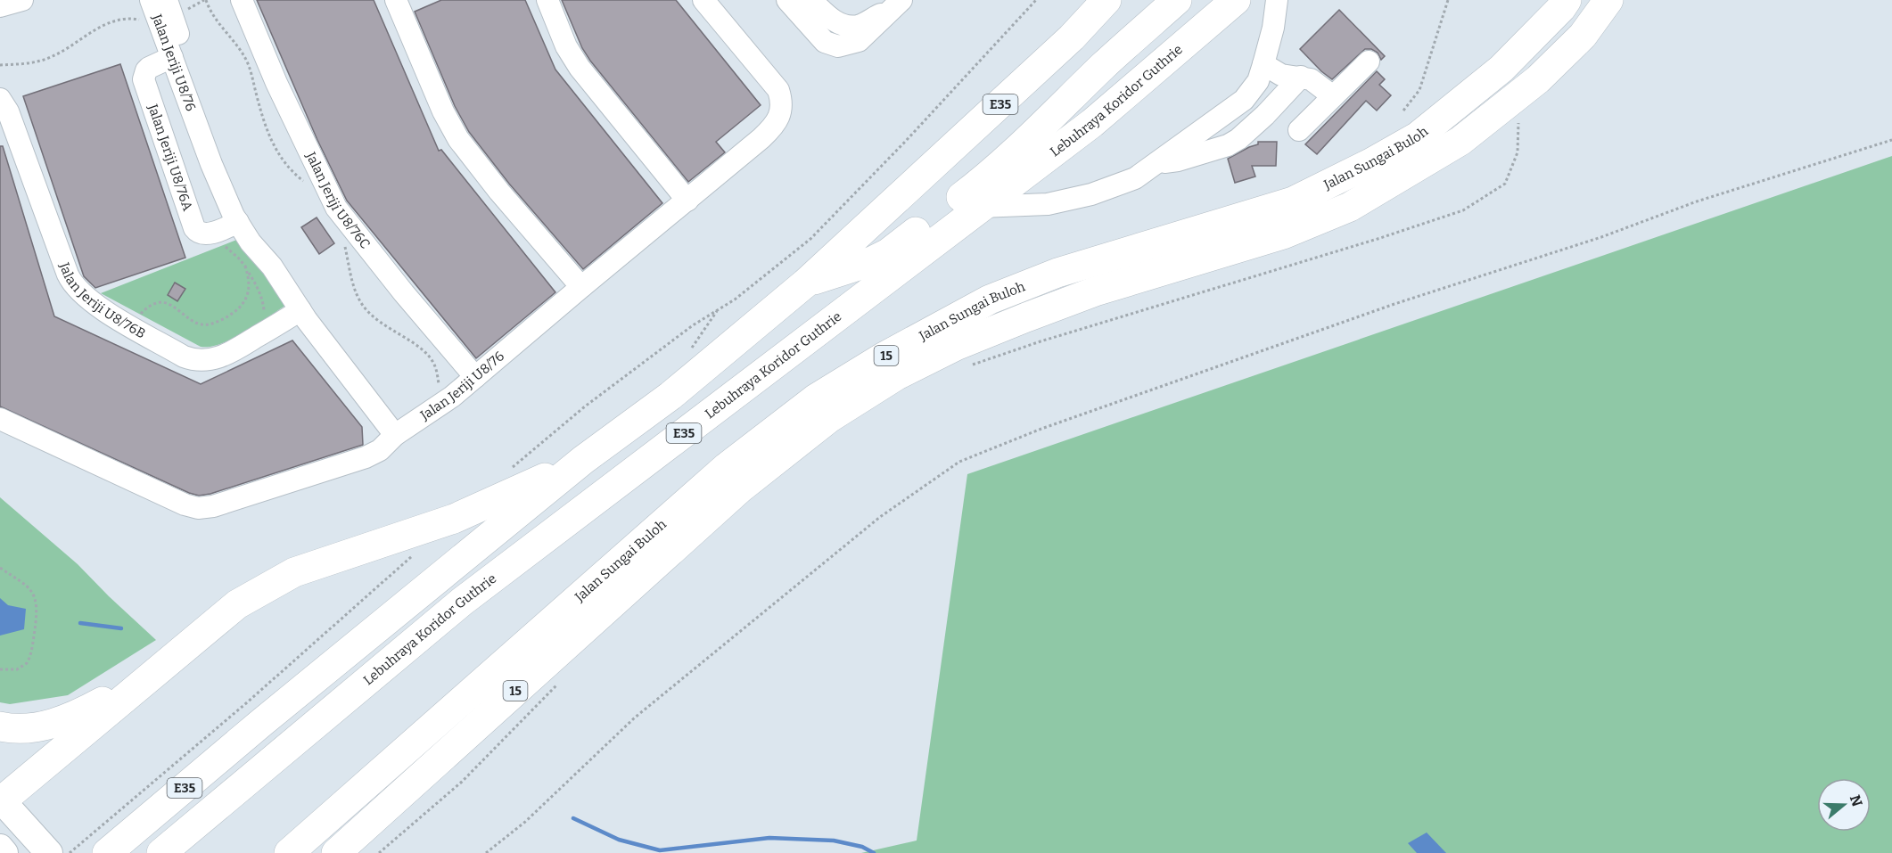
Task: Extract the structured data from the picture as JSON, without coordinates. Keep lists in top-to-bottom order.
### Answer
{
  "streets": {
    "highway": [
      "Lebuhraya Koridor Guthrie",
      "E35",
      "Jalan Sungai Buloh",
      "15"
    ],
    "street": [
      "Jalan Jeriji U8/76",
      "Jalan Jeriji U8/76A",
      "Jalan Jeriji U8/76C",
      "Jalan Jeriji U8/76B"
    ]
  },
  "crossings": [
    ["Jalan Jeriji U8/76", "Jalan Jeriji U8/76A"],
    ["Jalan Jeriji U8/76", "Jalan Jeriji U8/76C"],
    ["Jalan Jeriji U8/76", "Jalan Jeriji U8/76B"]
  ],
  "north": "right"
}
